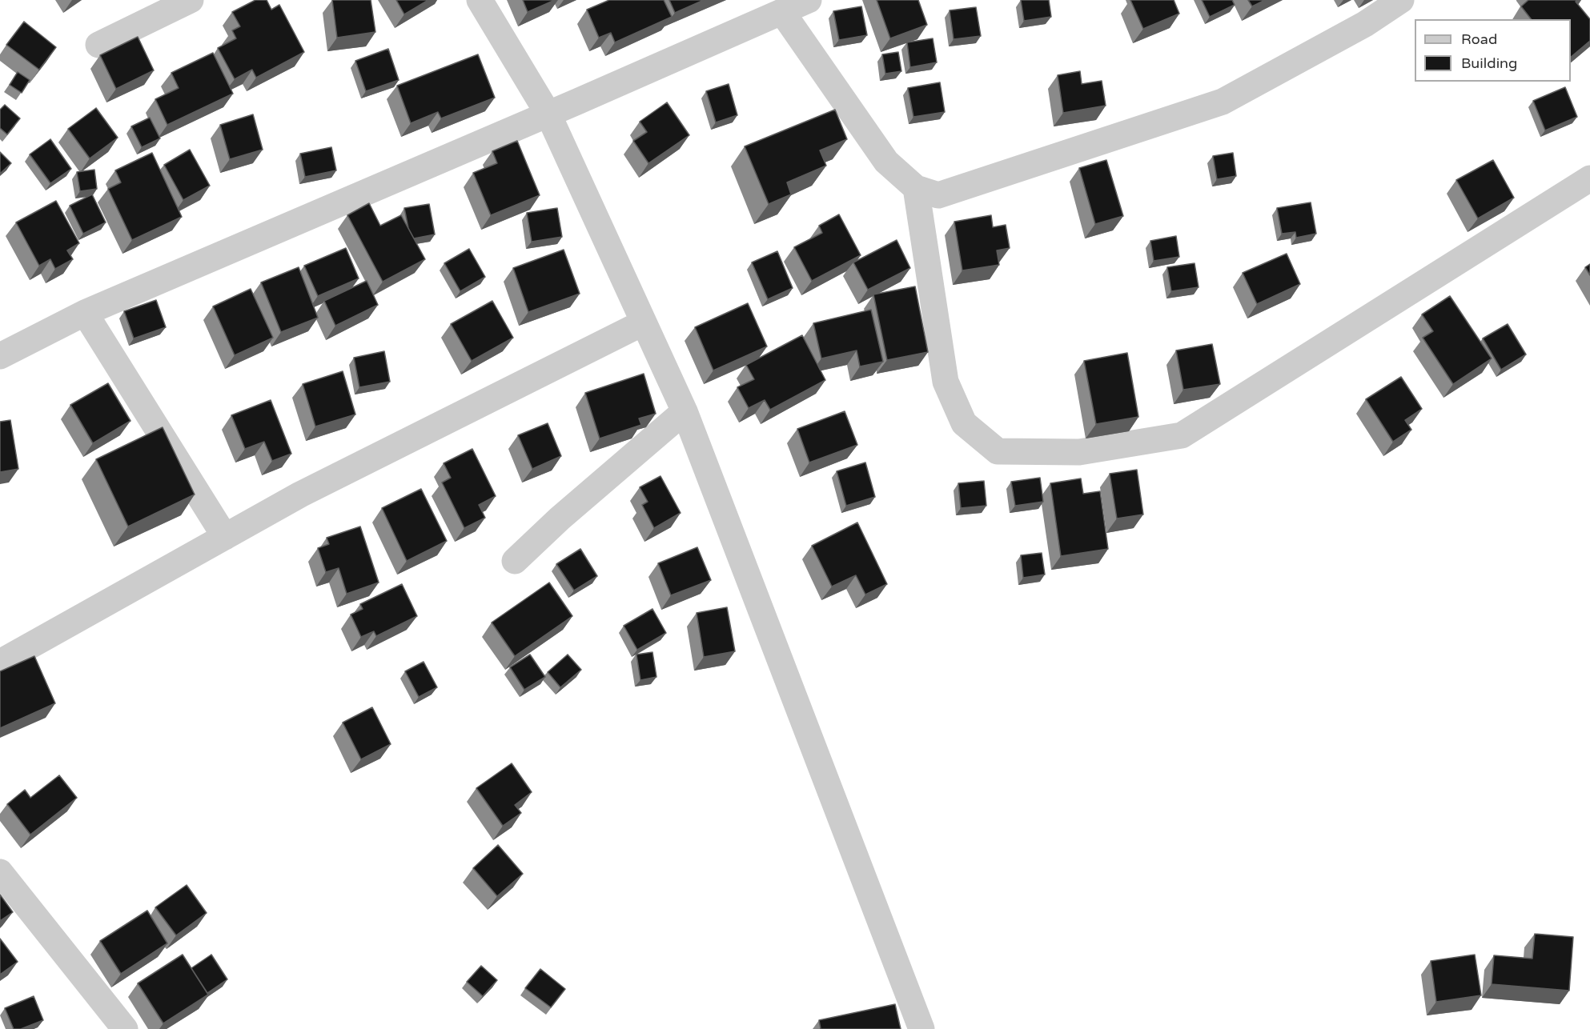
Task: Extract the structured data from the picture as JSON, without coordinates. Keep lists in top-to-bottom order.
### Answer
{
  "legend": ["Road", "Building"]
}
